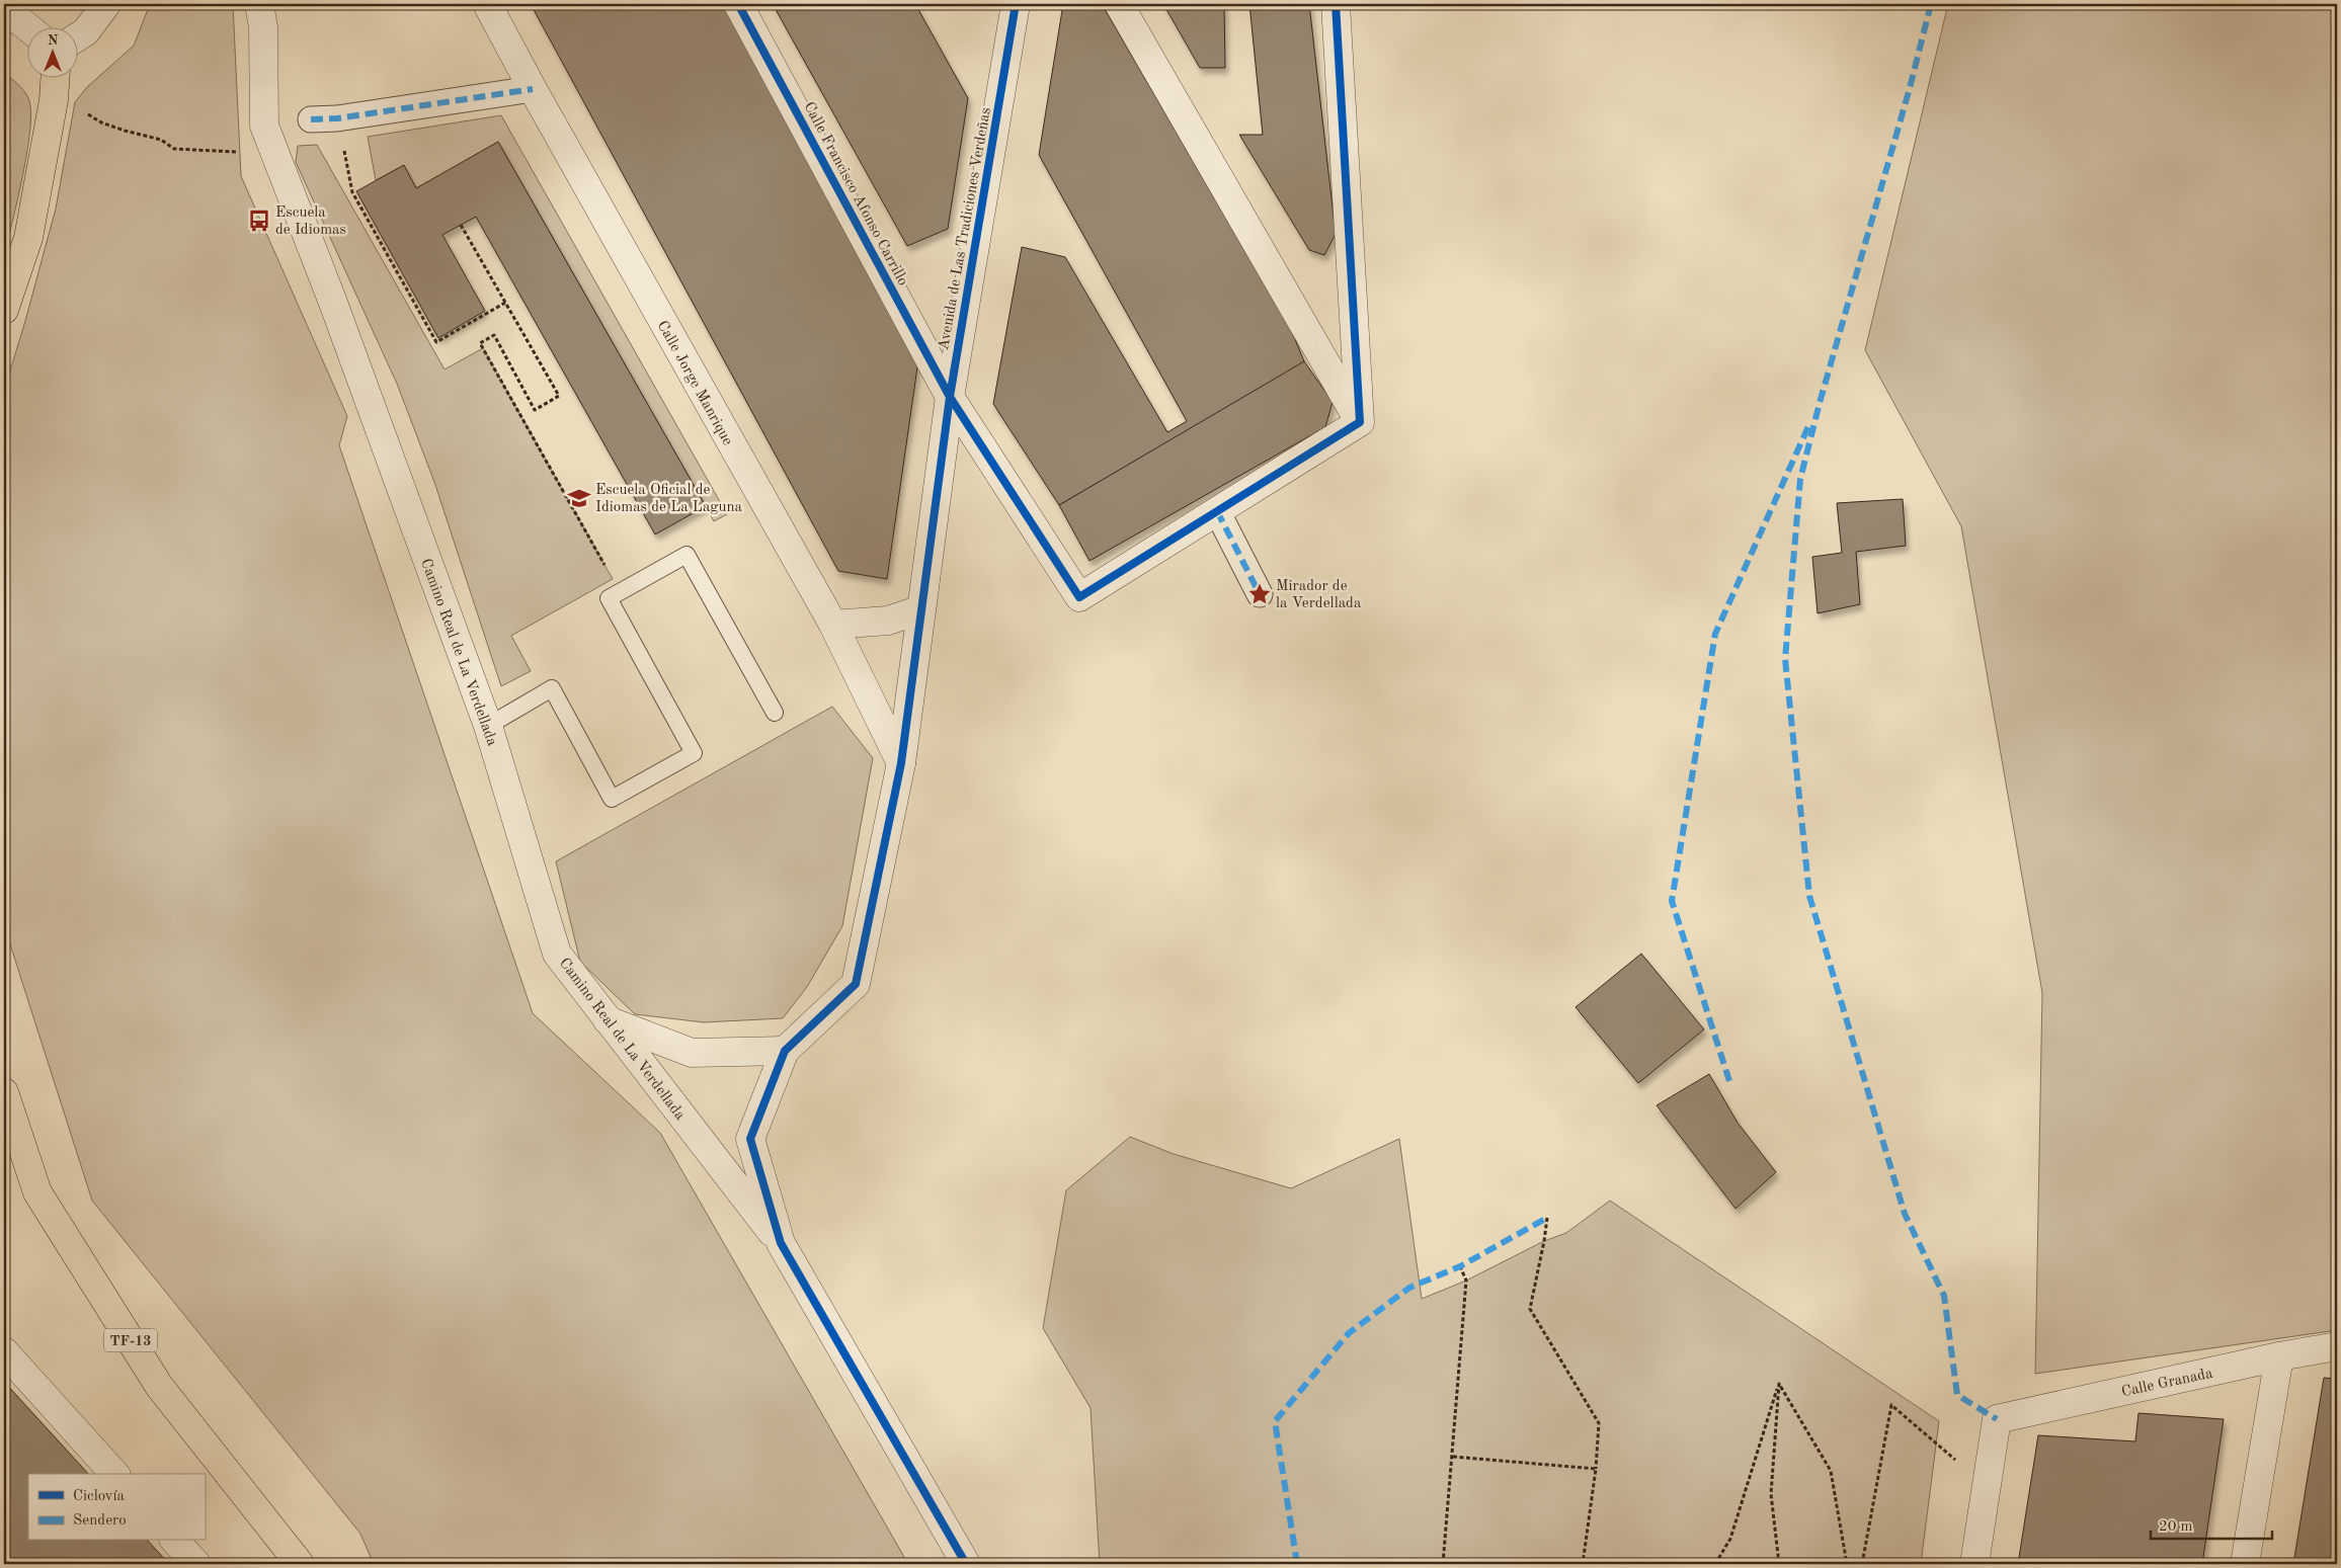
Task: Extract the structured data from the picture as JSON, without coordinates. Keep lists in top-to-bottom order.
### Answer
{
  "streets": {
    "main road": ["TF-13"],
    "street": [
      "Calle Francisco Afonso Carrillo",
      "Avenida de Las Tradiciones Verdeñas",
      "Calle Jorge Manrique",
      "Camino Real de La Verdellada",
      "Calle Granada"
    ]
  },
  "crossings": [
    ["Calle Francisco Afonso Carrillo", "Avenida de Las Tradiciones Verdeñas"],
    ["Avenida de Las Tradiciones Verdeñas", "Calle Jorge Manrique"]
  ],
  "places": {
    "bus stop": ["Escuela de Idiomas"],
    "school or university": ["Escuela Oficial de Idiomas de La Laguna"],
    "place": ["Mirador de la Verdellada"]
  },
  "legend": ["Ciclovía", "Sendero"],
  "scale_bar": "20 m",
  "north": "top"
}
